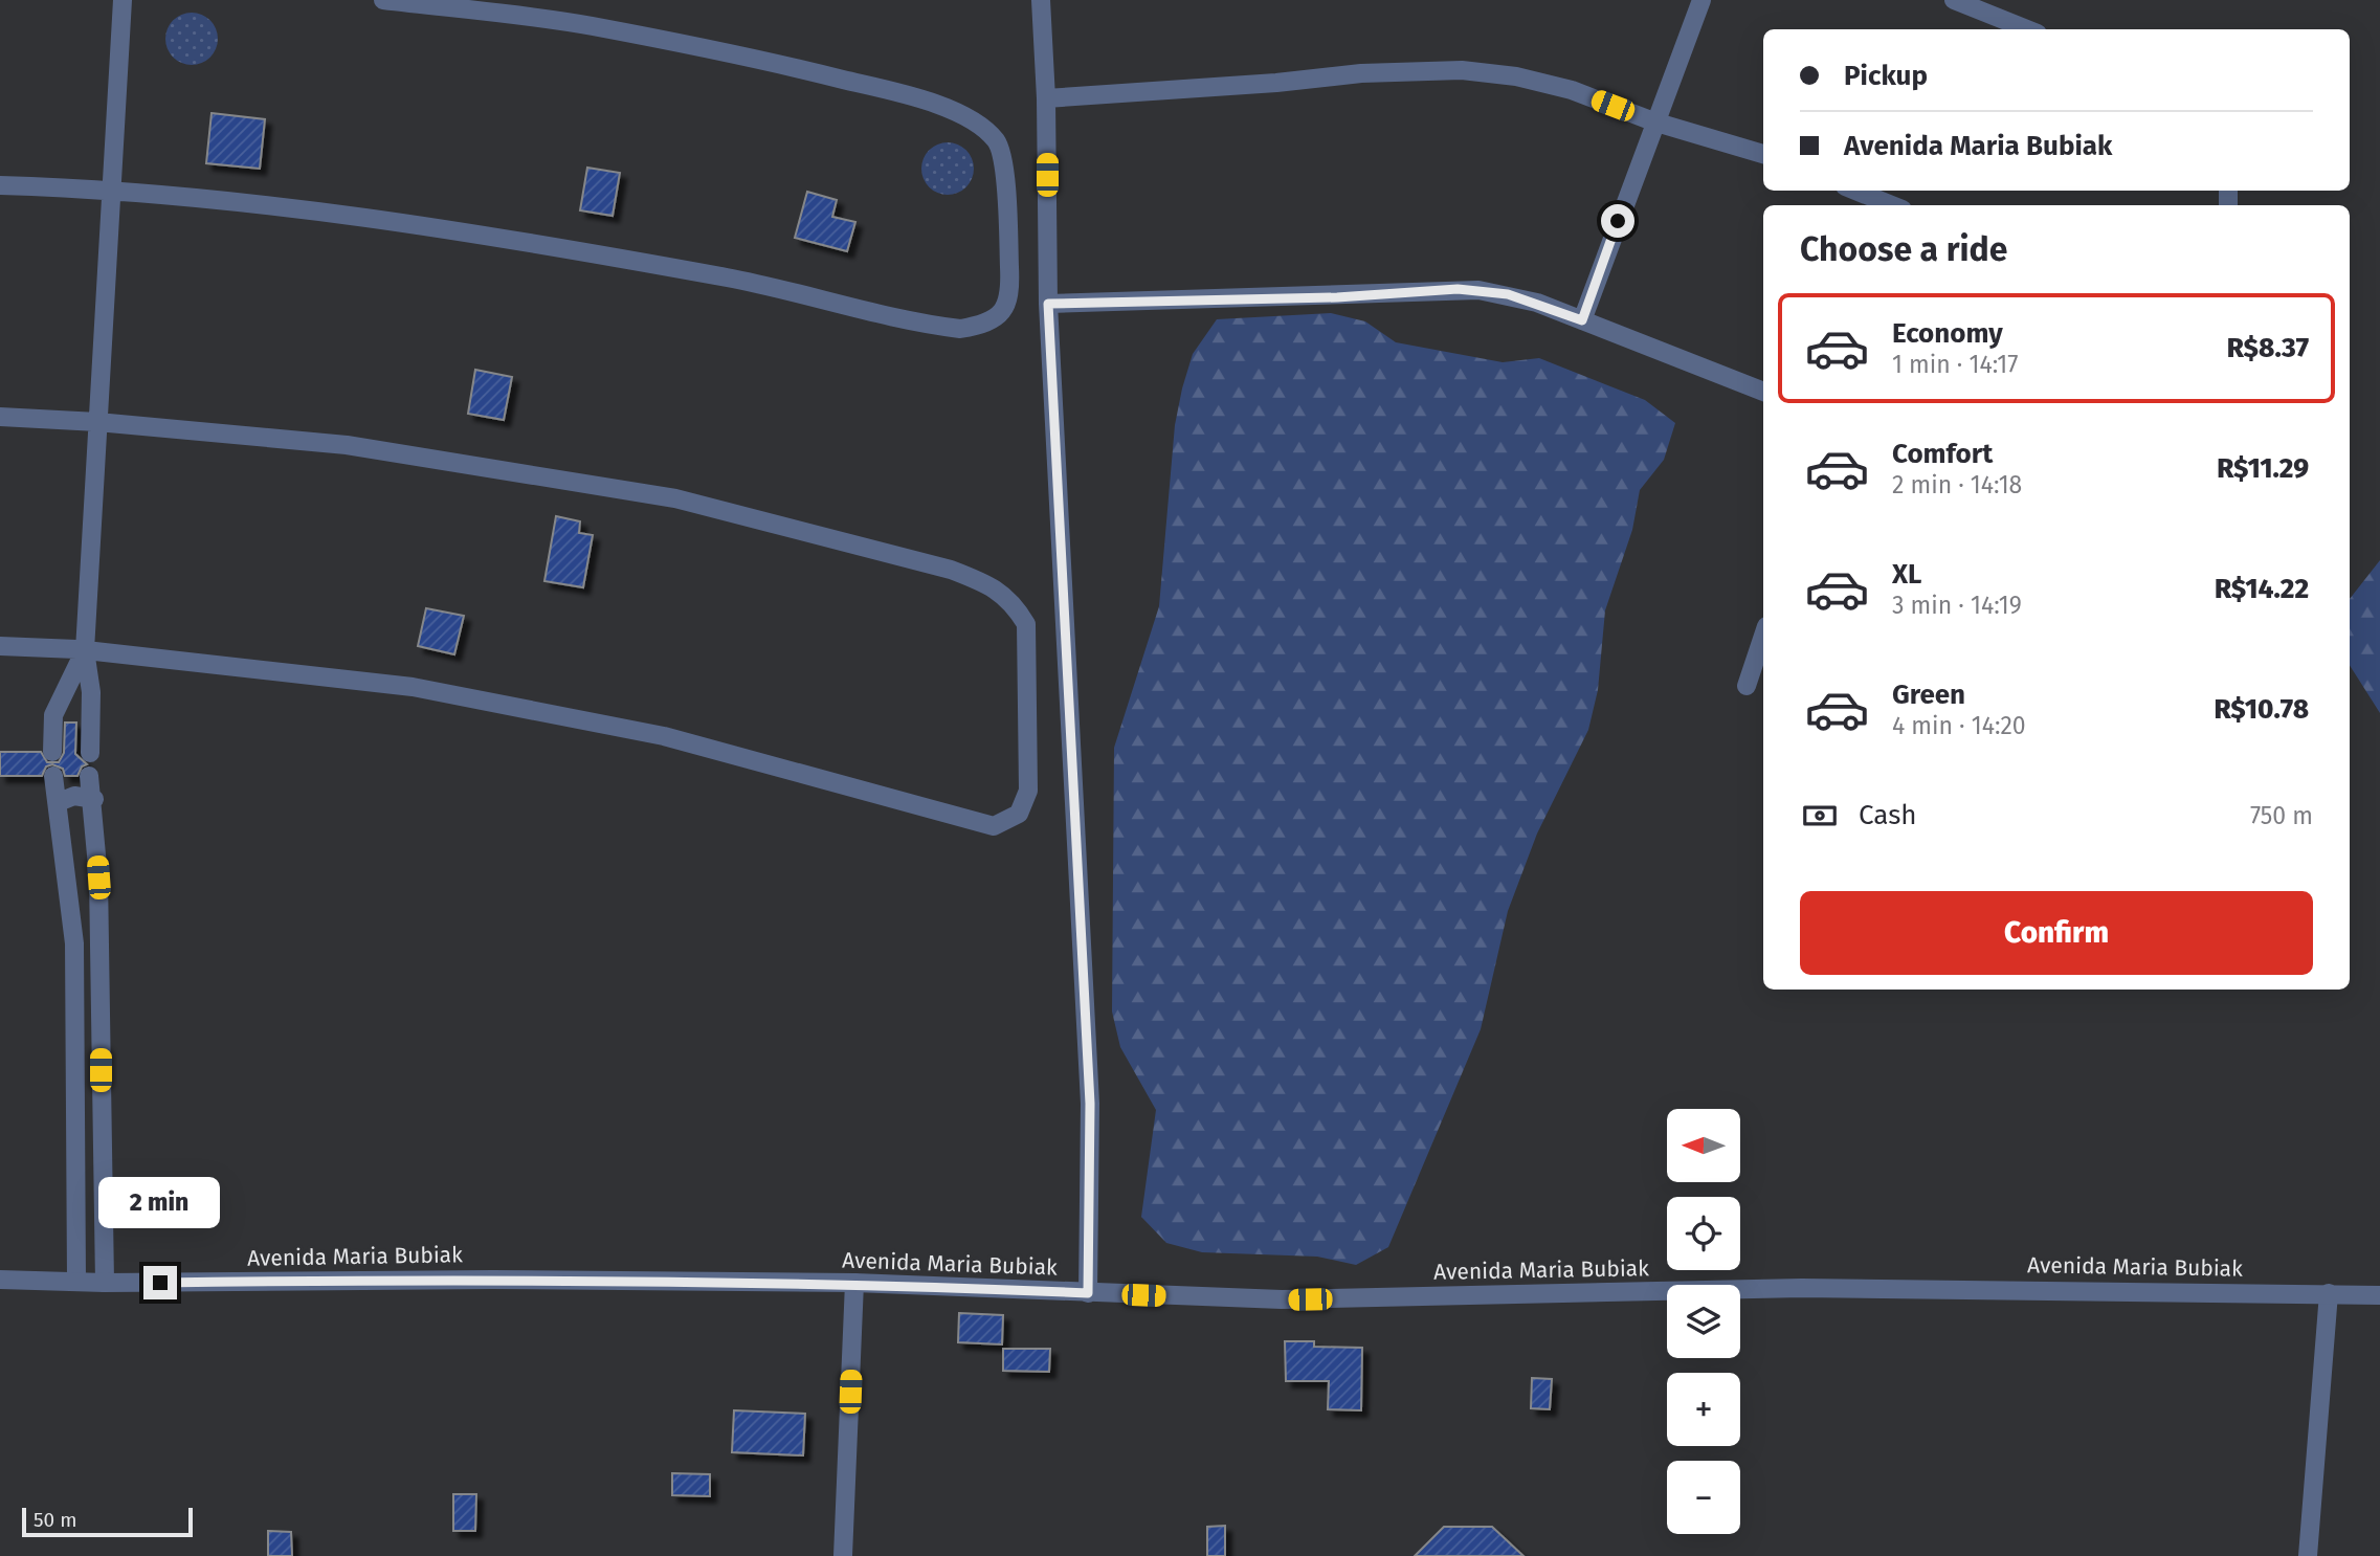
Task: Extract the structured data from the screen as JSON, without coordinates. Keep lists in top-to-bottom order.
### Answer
{
  "streets": {
    "street": ["Avenida Maria Bubiak"]
  },
  "scale_bar": "50 m",
  "north": "left",
  "page": {
    "banner": ["Pickup", "Avenida Maria Bubiak"],
    "heading": "Choose a ride",
    "list": [
      {
        "name": "Economy",
        "note": "1 min · 14:17",
        "value": "R$8.37"
      },
      {
        "name": "Comfort",
        "note": "2 min · 14:18",
        "value": "R$11.29"
      },
      {
        "name": "XL",
        "note": "3 min · 14:19",
        "value": "R$14.22"
      },
      {
        "name": "Green",
        "note": "4 min · 14:20",
        "value": "R$10.78"
      }
    ],
    "pay": ["Cash", "750 m"],
    "buttons": "Confirm",
    "map_buttons": ["+", "−"],
    "bubble": "2 min",
    "scale": "50 m"
  }
}
